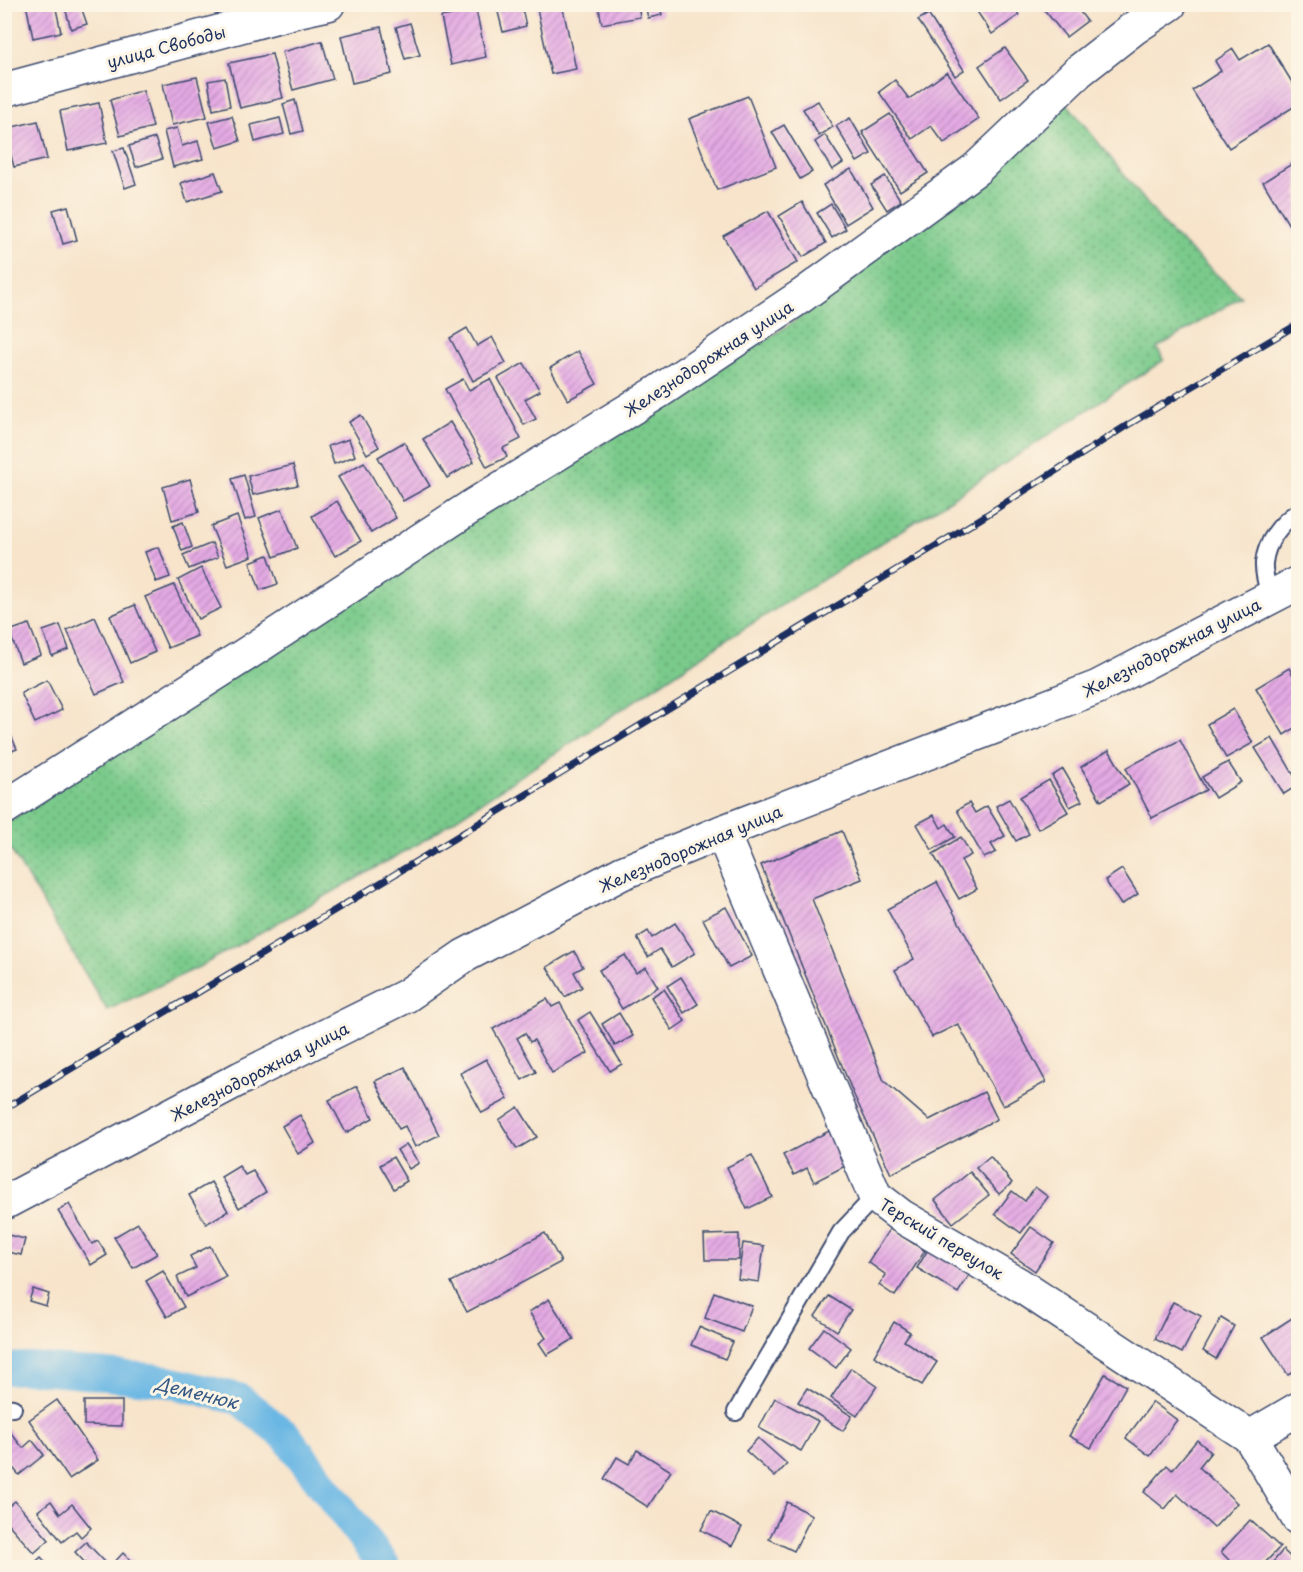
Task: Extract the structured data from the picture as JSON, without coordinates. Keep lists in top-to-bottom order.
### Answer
{
  "streets": {
    "street": ["улица Свободы", "Железнодорожная улица", "Терский переулок"]
  },
  "crossings": [
    ["Железнодорожная улица", "Терский переулок"]
  ],
  "water": ["Деменюк"]
}
